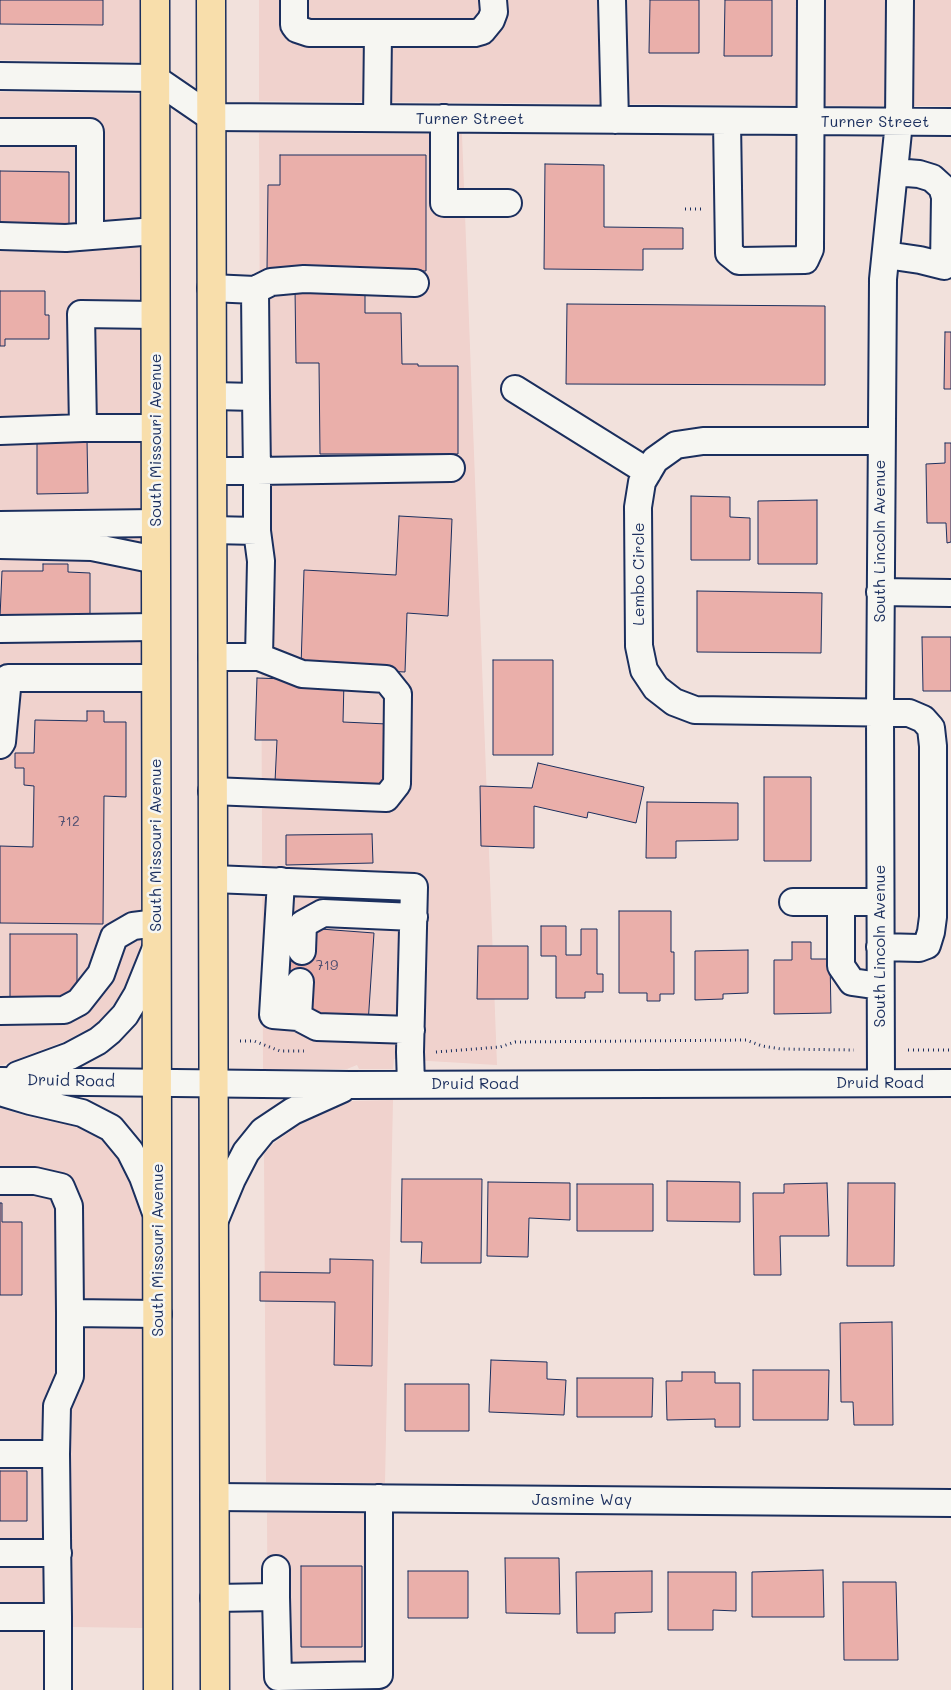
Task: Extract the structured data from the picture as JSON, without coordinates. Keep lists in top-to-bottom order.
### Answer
{
  "streets": {
    "main road": ["South Missouri Avenue"],
    "street": [
      "Turner Street",
      "South Lincoln Avenue",
      "Lembo Circle",
      "Druid Road",
      "Jasmine Way"
    ]
  },
  "crossings": [
    ["Turner Street", "South Lincoln Avenue"],
    ["South Missouri Avenue", "Druid Road"],
    ["South Lincoln Avenue", "Lembo Circle"],
    ["South Lincoln Avenue", "Druid Road"]
  ],
  "house_numbers": ["712", "719"]
}
